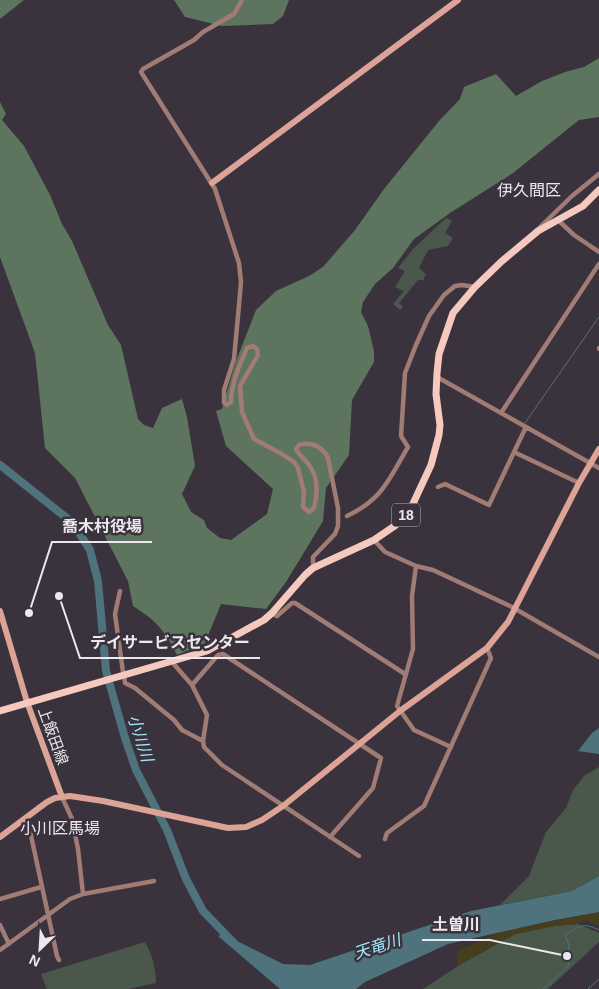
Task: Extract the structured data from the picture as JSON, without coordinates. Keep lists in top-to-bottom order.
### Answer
{
  "streets": {
    "main road": ["18"],
    "street": ["上飯田線"]
  },
  "crossings": [
    ["18", "上飯田線"]
  ],
  "districts": ["伊久間区", "小川区馬場"],
  "water": ["小川川", "天竜川"],
  "places": ["デイサービスセンター", "喬木村役場", "土曽川"],
  "north": "bottom left"
}
